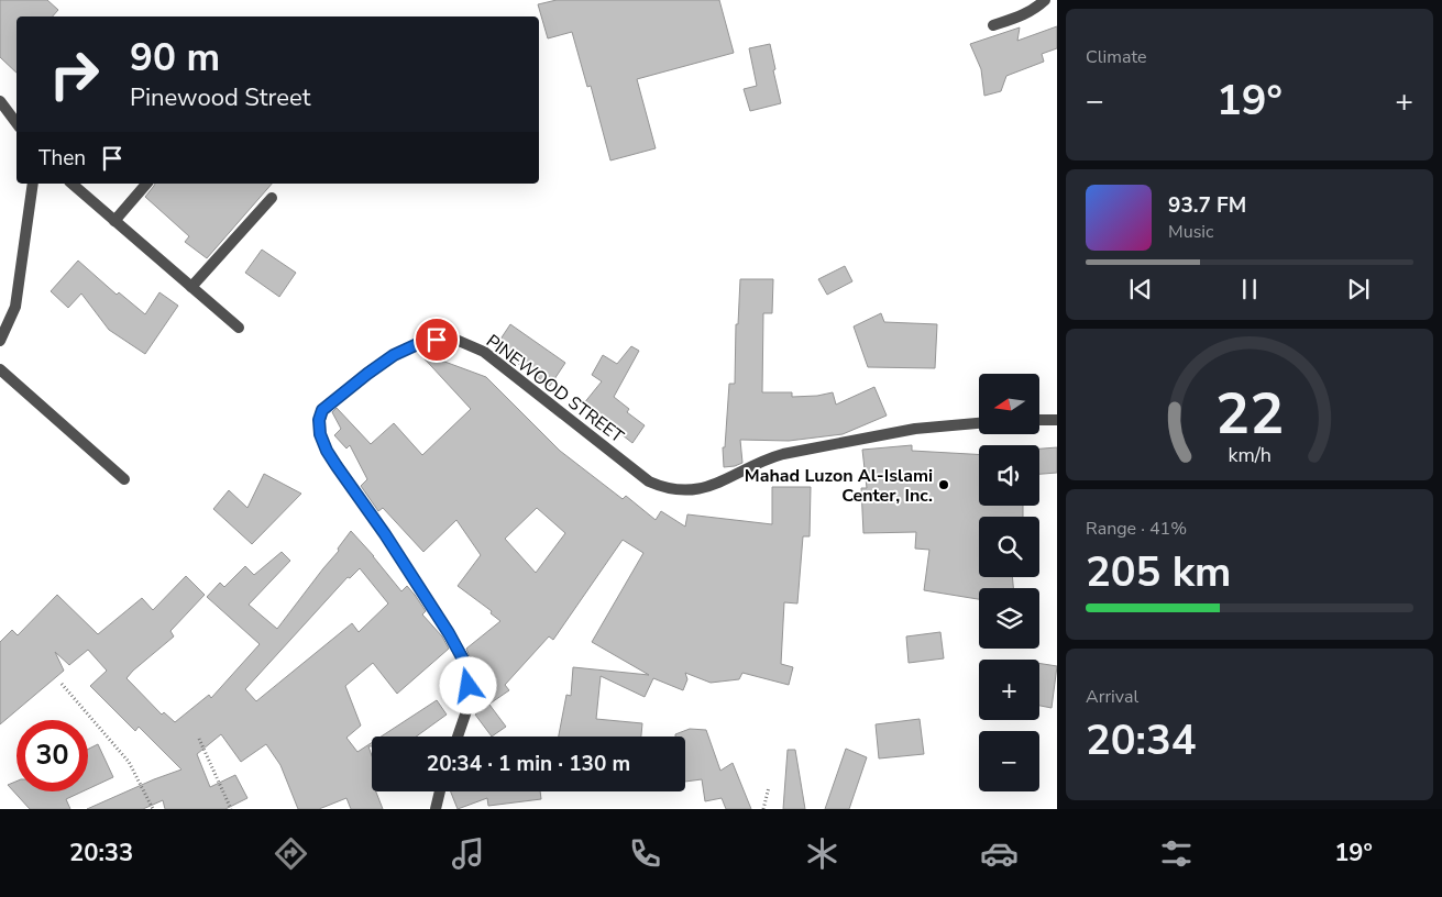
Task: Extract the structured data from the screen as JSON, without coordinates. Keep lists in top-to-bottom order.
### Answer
{
  "streets": {
    "street": ["PINEWOOD STREET"]
  },
  "places": ["Mahad Luzon Al-Islami Center, Inc."],
  "north": "left",
  "page": {
    "tile": [
      "Climate",
      ["Range · 41%", "205 km"],
      ["Arrival", "20:34"]
    ],
    "turn": ["90 m", "Pinewood Street"],
    "heat": ["−", "19°", "+"],
    "then": "Then",
    "song": ["93.7 FM", "Music"],
    "map_buttons": ["+", "−"],
    "limit": "30",
    "trip": "20:34 · 1 min · 130 m",
    "tabs": ["20:33", "19°"],
    "gauge": ["22", "km/h"]
  }
}
